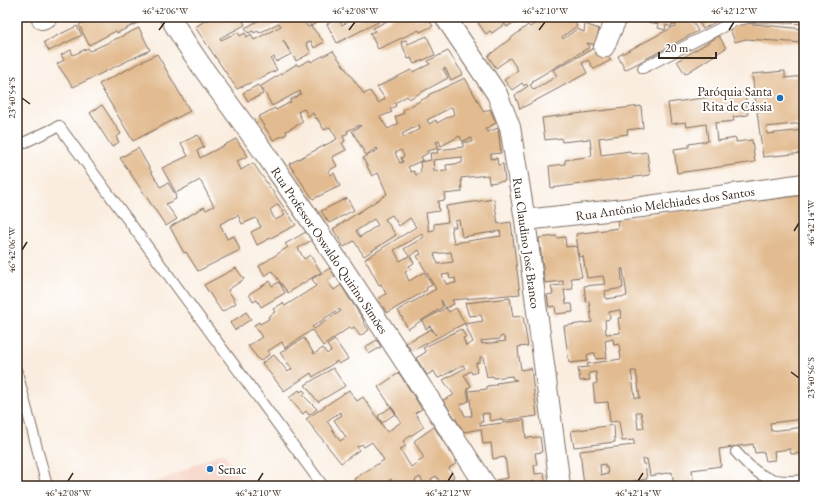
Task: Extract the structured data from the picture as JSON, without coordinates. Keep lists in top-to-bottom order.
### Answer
{
  "streets": {
    "street": ["Rua Antônio Melchiades dos Santos", "Rua Claudino José Branco", "Rua Professor Oswaldo Quirino Simões"]
  },
  "crossings": [
    ["Rua Antônio Melchiades dos Santos", "Rua Claudino José Branco"]
  ],
  "places": ["Paróquia Santa Rita de Cássia", "Senac"],
  "scale_bar": "20 m",
  "coordinates": [
    "46°42'06\"W",
    "46°42'08\"W",
    "46°42'10\"W",
    "46°42'12\"W",
    "23°40'54\"S",
    "46°42'14\"W",
    "23°40'56\"S"
  ]
}
